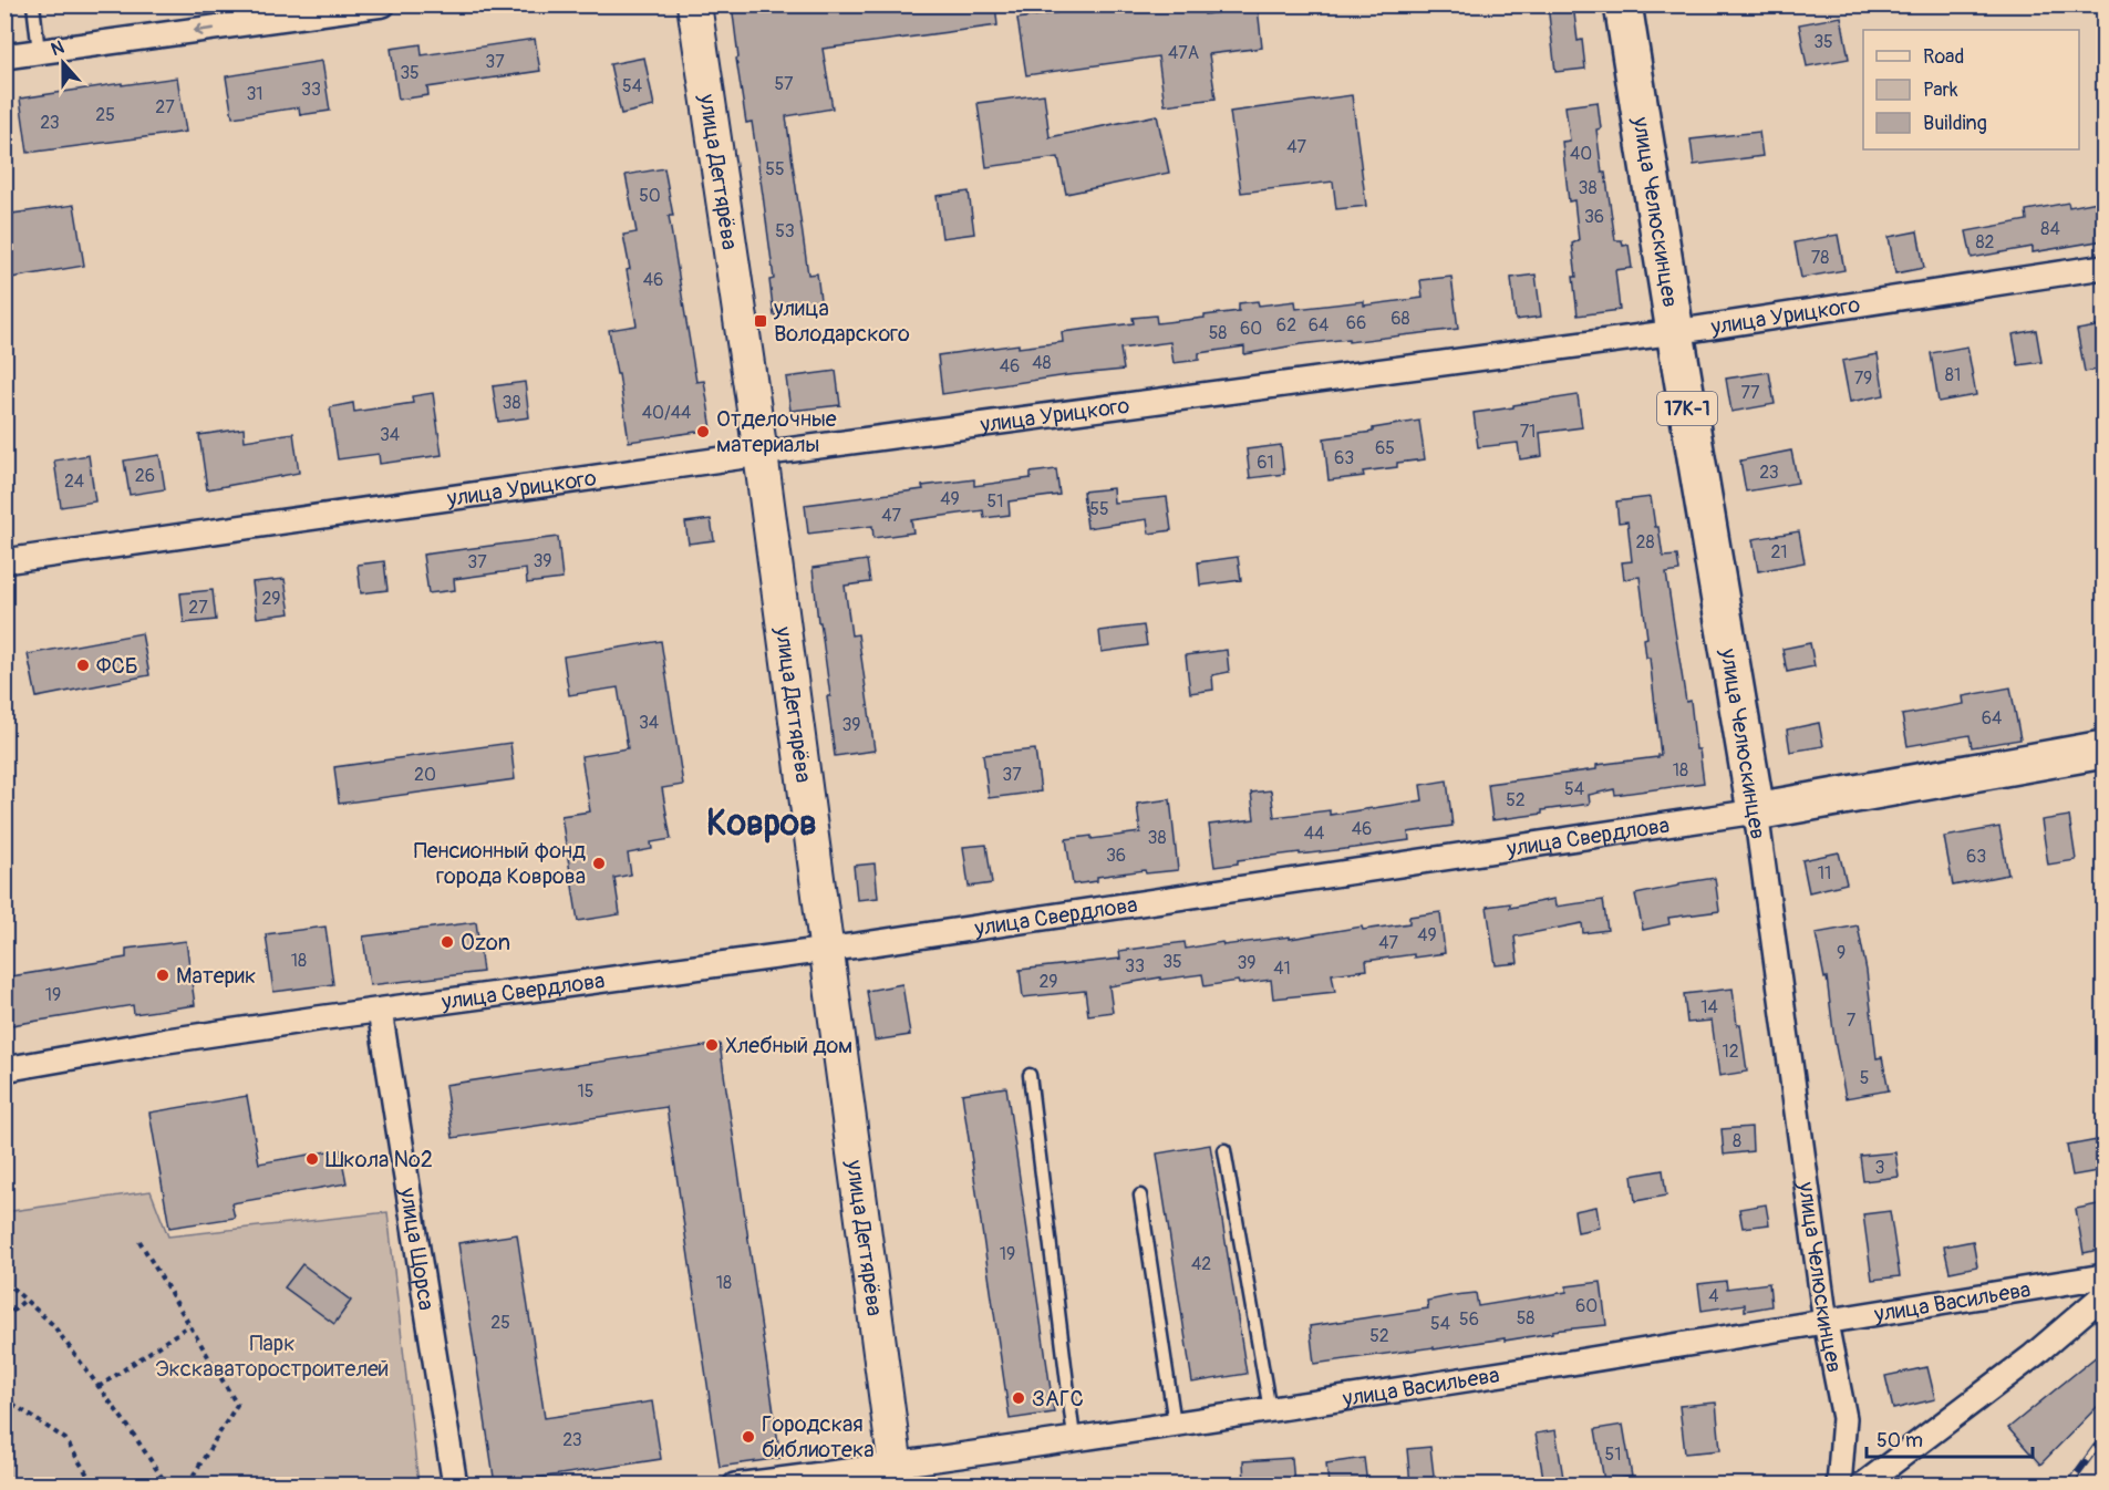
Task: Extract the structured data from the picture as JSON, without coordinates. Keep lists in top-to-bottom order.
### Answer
{
  "streets": {
    "main road": [
      "улица Дегтярёва",
      "улица Челюскинцев",
      "17К-1",
      "улица Свердлова"
    ],
    "street": ["улица Урицкого", "улица Щорса", "улица Васильева"]
  },
  "crossings": [
    ["улица Дегтярёва", "улица Урицкого"],
    ["улица Дегтярёва", "улица Свердлова"],
    ["улица Дегтярёва", "улица Васильева"],
    ["улица Челюскинцев", "улица Урицкого"],
    ["улица Челюскинцев", "улица Свердлова"],
    ["улица Челюскинцев", "улица Васильева"],
    ["улица Свердлова", "улица Щорса"]
  ],
  "districts": ["Ковров"],
  "parks": ["Парк Экскаваторостроителей"],
  "places": {
    "transit": ["улица Володарского"],
    "other": [
      "Отделочные материалы",
      "ФСБ",
      "Пенсионный фонд города Коврова",
      "Ozon",
      "Материк",
      "Хлебный дом",
      "Школа №2",
      "ЗАГС",
      "Городская библиотека"
    ]
  },
  "house_numbers": [
    "35",
    "47А",
    "37",
    "35",
    "57",
    "54",
    "33",
    "31",
    "27",
    "25",
    "23",
    "47",
    "40",
    "55",
    "38",
    "50",
    "36",
    "84",
    "53",
    "82",
    "78",
    "46",
    "68",
    "66",
    "62",
    "64",
    "60",
    "58",
    "48",
    "46",
    "81",
    "79",
    "77",
    "38",
    "40/44",
    "71",
    "34",
    "65",
    "63",
    "61",
    "23",
    "26",
    "24",
    "49",
    "51",
    "55",
    "47",
    "28",
    "21",
    "39",
    "37",
    "29",
    "27",
    "64",
    "34",
    "39",
    "18",
    "20",
    "37",
    "54",
    "52",
    "46",
    "44",
    "38",
    "36",
    "63",
    "11",
    "49",
    "47",
    "9",
    "18",
    "35",
    "39",
    "33",
    "41",
    "29",
    "19",
    "14",
    "7",
    "12",
    "5",
    "15",
    "8",
    "3",
    "19",
    "42",
    "18",
    "4",
    "60",
    "58",
    "56",
    "25",
    "54",
    "52",
    "23",
    "51"
  ],
  "legend": ["Road", "Park", "Building"],
  "scale_bar": "50 m",
  "north": "top"
}
